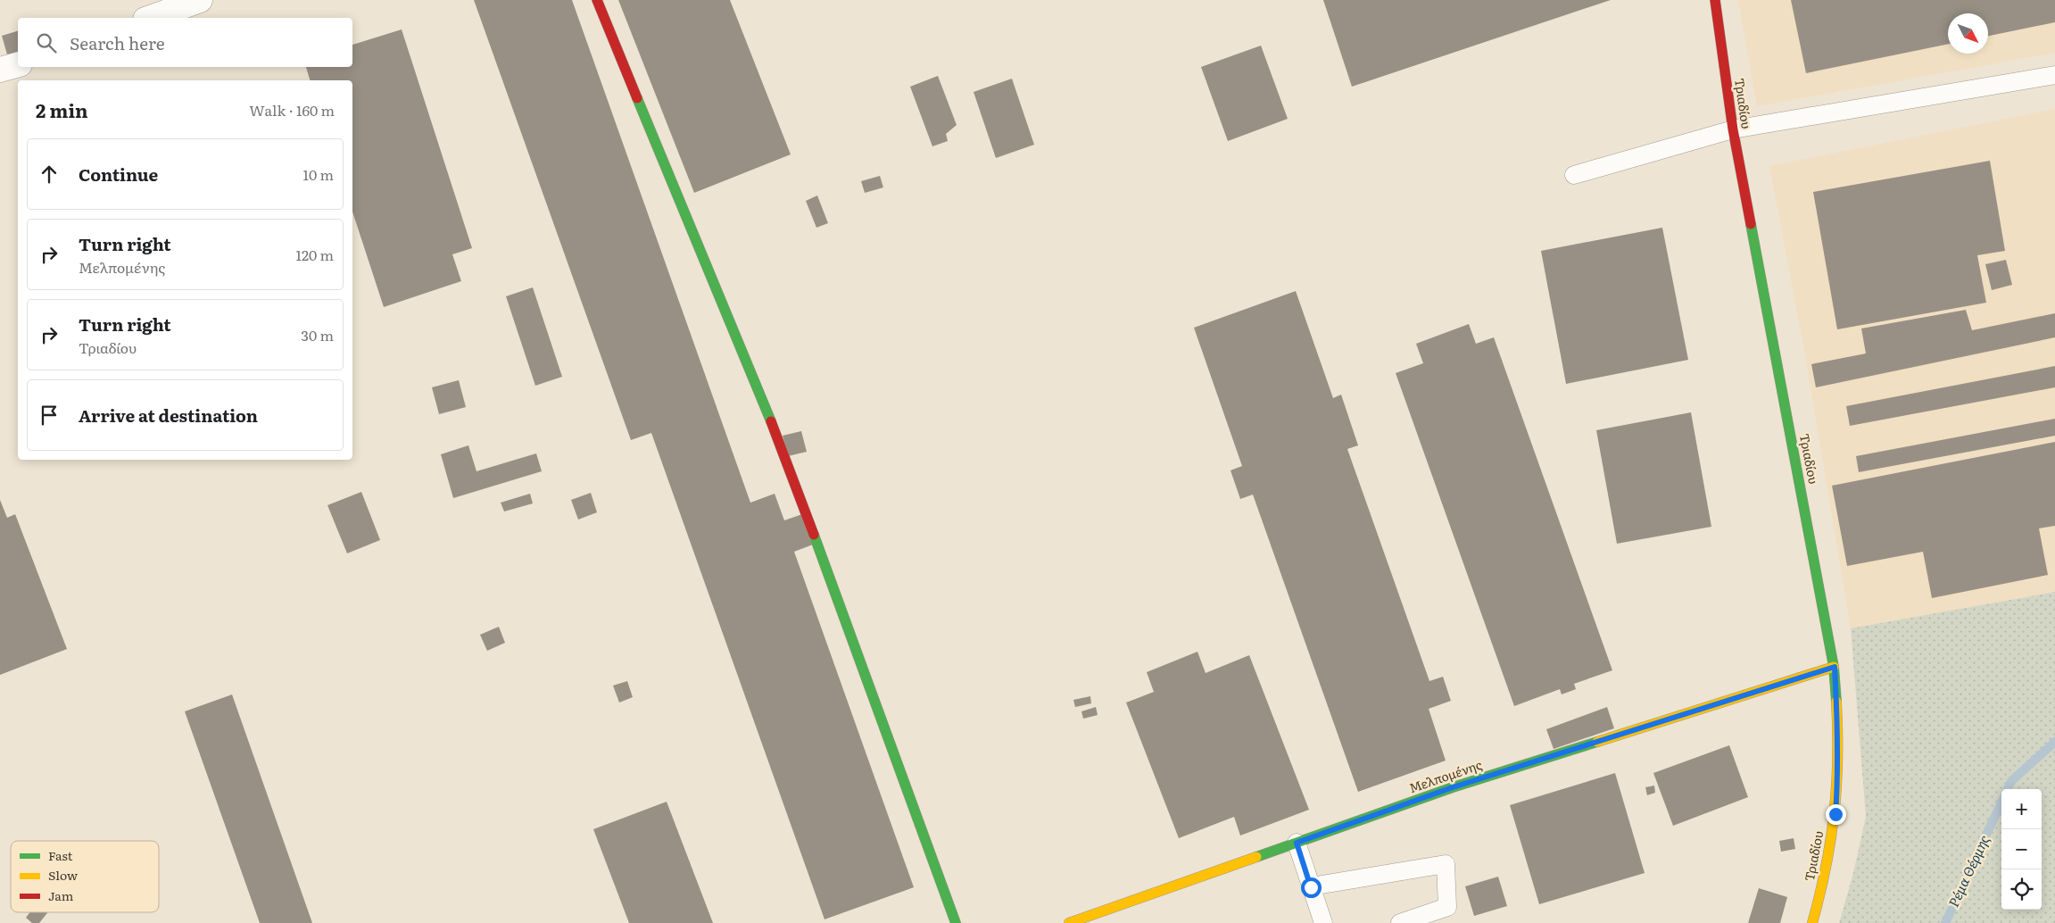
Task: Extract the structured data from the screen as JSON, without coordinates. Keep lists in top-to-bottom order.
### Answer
{
  "streets": {
    "street": ["Τριαδίου", "Μελπομένης"]
  },
  "crossings": [
    ["Τριαδίου", "Μελπομένης"]
  ],
  "water": ["Ρέμα Θέρμης"],
  "legend": ["Fast", "Slow", "Jam"],
  "north": "bottom right",
  "page": {
    "search": "Search here",
    "heading": ["2 min", "Walk · 160 m"],
    "list": [
      ["Continue", "10 m"],
      ["Turn right", "Μελπομένης", "120 m"],
      ["Turn right", "Τριαδίου", "30 m"],
      "Arrive at destination"
    ],
    "map_buttons": ["+", "−"]
  }
}
